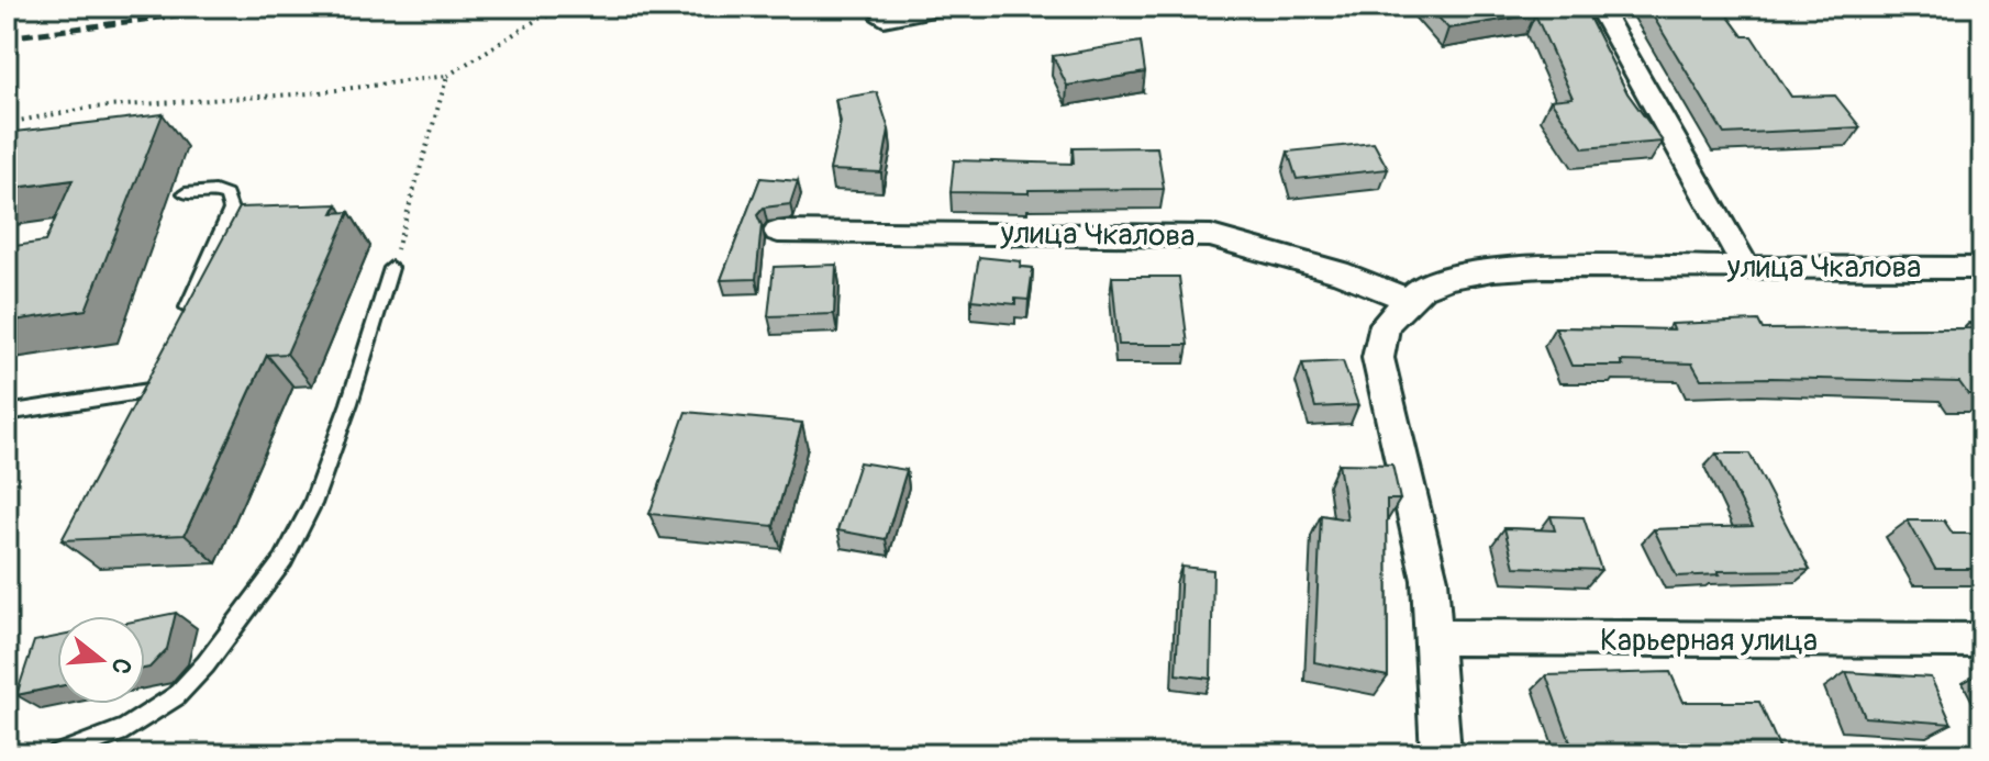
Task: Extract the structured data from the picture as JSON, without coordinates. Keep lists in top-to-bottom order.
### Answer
{
  "streets": {
    "street": ["улица Чкалова", "Карьерная улица"]
  },
  "crossings": [
    ["улица Чкалова", "Карьерная улица"]
  ],
  "north": "right"
}
